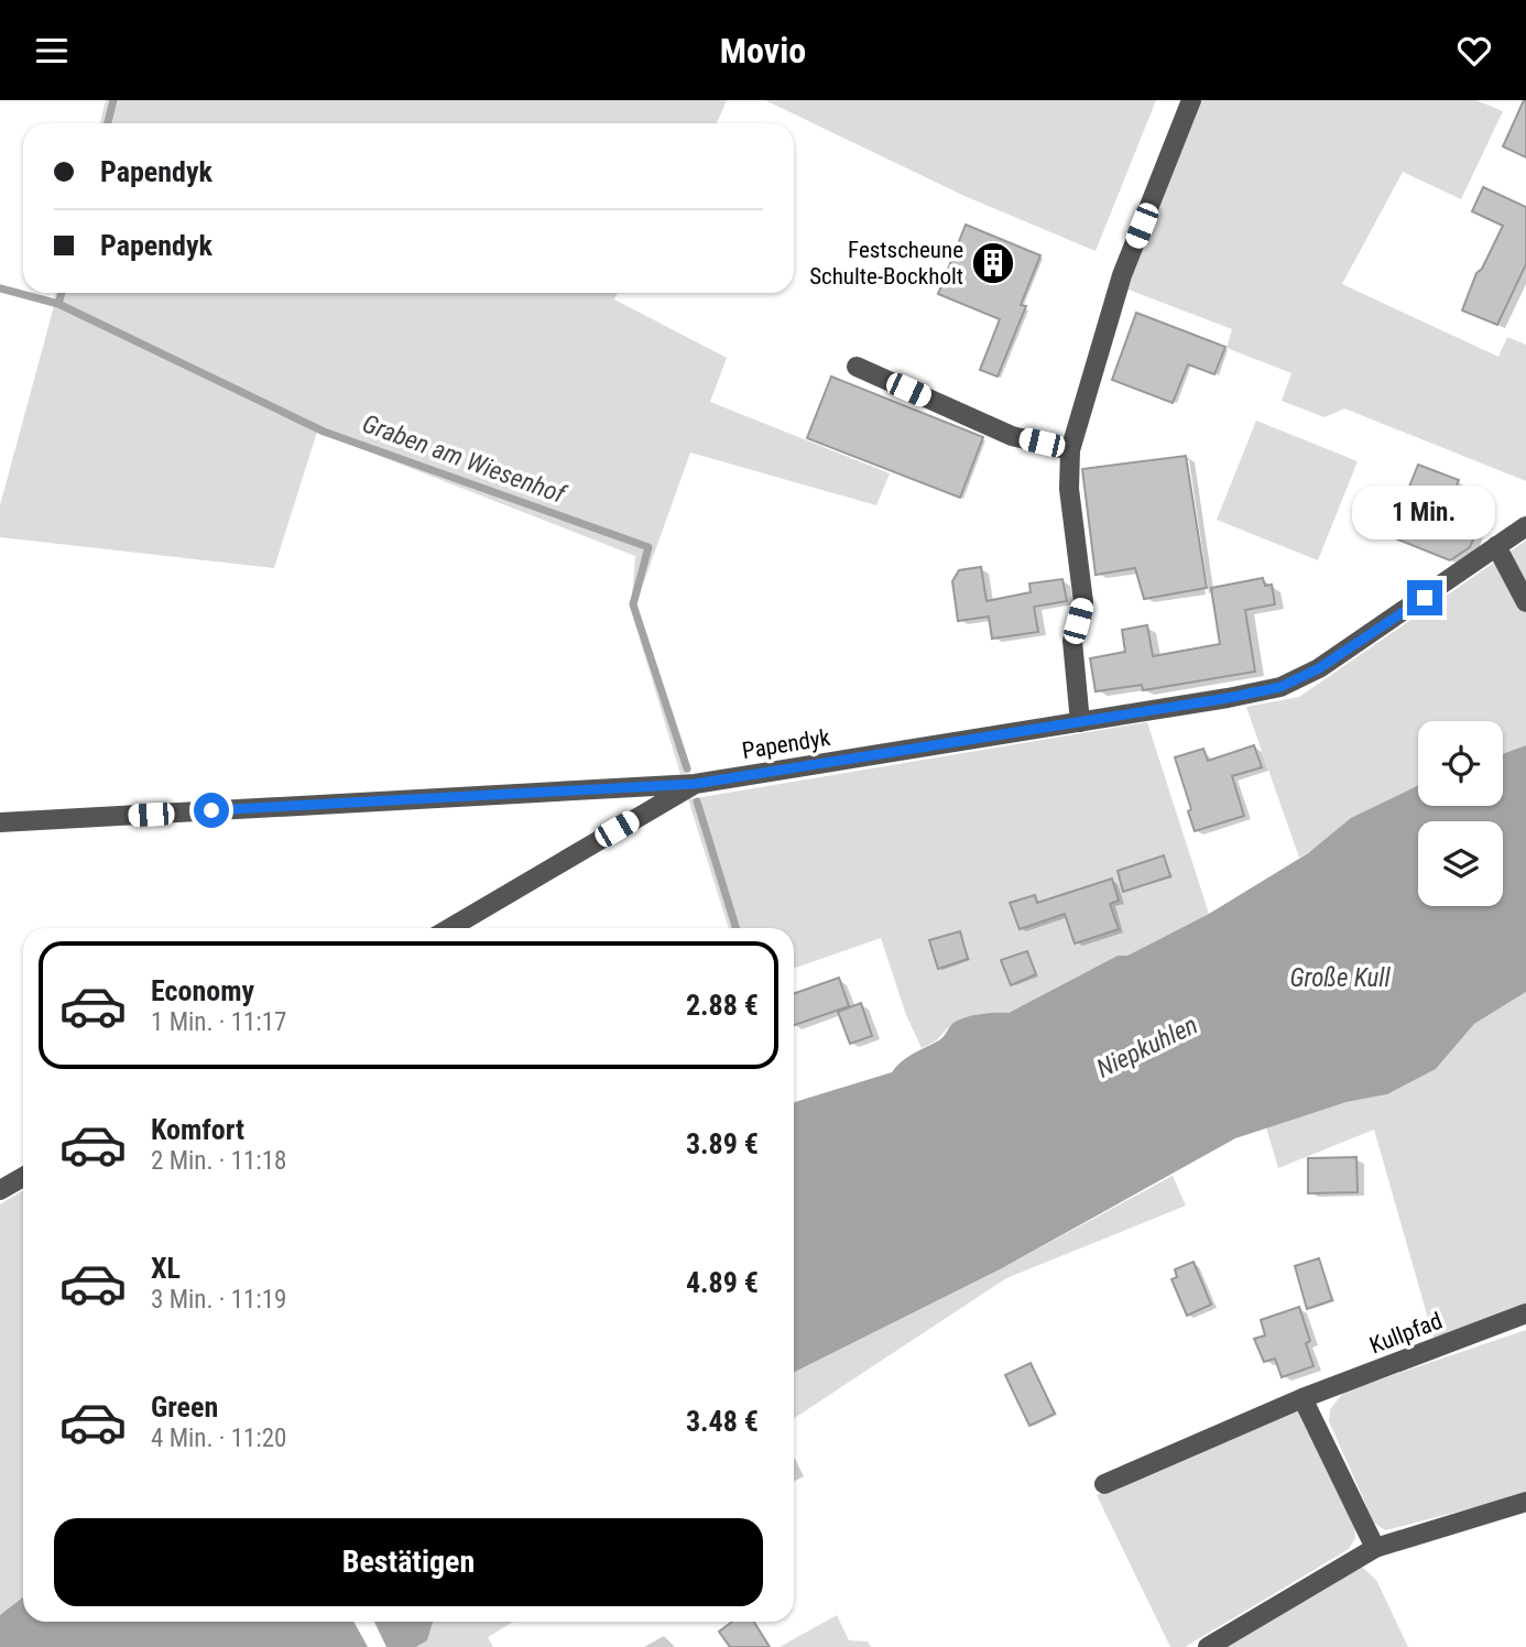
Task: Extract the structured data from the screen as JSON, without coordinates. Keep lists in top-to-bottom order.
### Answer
{
  "streets": {
    "street": ["Papendyk", "Kullpfad"]
  },
  "water": ["Graben am Wiesenhof", "Große Kull", "Niepkuhlen"],
  "places": {
    "building": ["Festscheune Schulte-Bockholt"]
  },
  "page": {
    "header": "Movio",
    "banner": ["Papendyk", "Papendyk"],
    "bubble": "1 Min.",
    "list": [
      {
        "name": "Economy",
        "note": "1 Min. · 11:17",
        "value": "2.88 €"
      },
      {
        "name": "Komfort",
        "note": "2 Min. · 11:18",
        "value": "3.89 €"
      },
      {
        "name": "XL",
        "note": "3 Min. · 11:19",
        "value": "4.89 €"
      },
      {
        "name": "Green",
        "note": "4 Min. · 11:20",
        "value": "3.48 €"
      }
    ],
    "buttons": "Bestätigen"
  }
}
